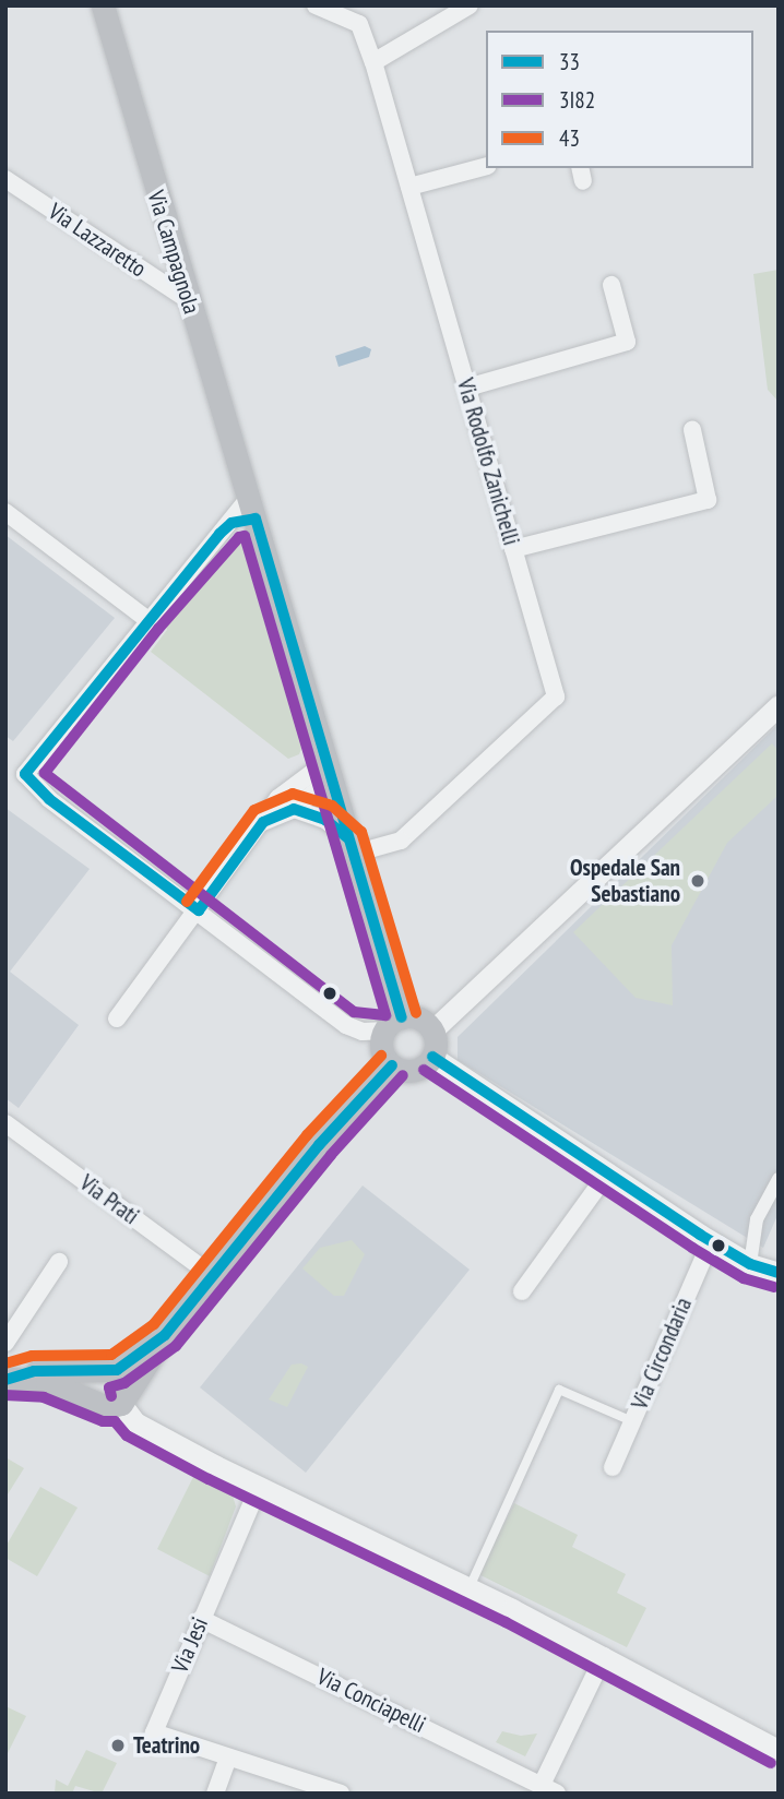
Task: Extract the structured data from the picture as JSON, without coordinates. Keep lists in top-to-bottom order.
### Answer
{
  "streets": {
    "main road": ["Via Campagnola"],
    "street": [
      "Via Lazzaretto",
      "Via Rodolfo Zanichelli",
      "Via Prati",
      "Via Circondaria",
      "Via Jesi",
      "Via Conciapelli"
    ]
  },
  "crossings": [
    ["Via Lazzaretto", "Via Campagnola"],
    ["Via Campagnola", "Via Rodolfo Zanichelli"],
    ["Via Jesi", "Via Conciapelli"]
  ],
  "places": ["Ospedale San Sebastiano", "Teatrino"],
  "lines": ["transit line 33", "transit line 3I82", "transit line 43"],
  "legend": ["33", "3I82", "43"]
}
